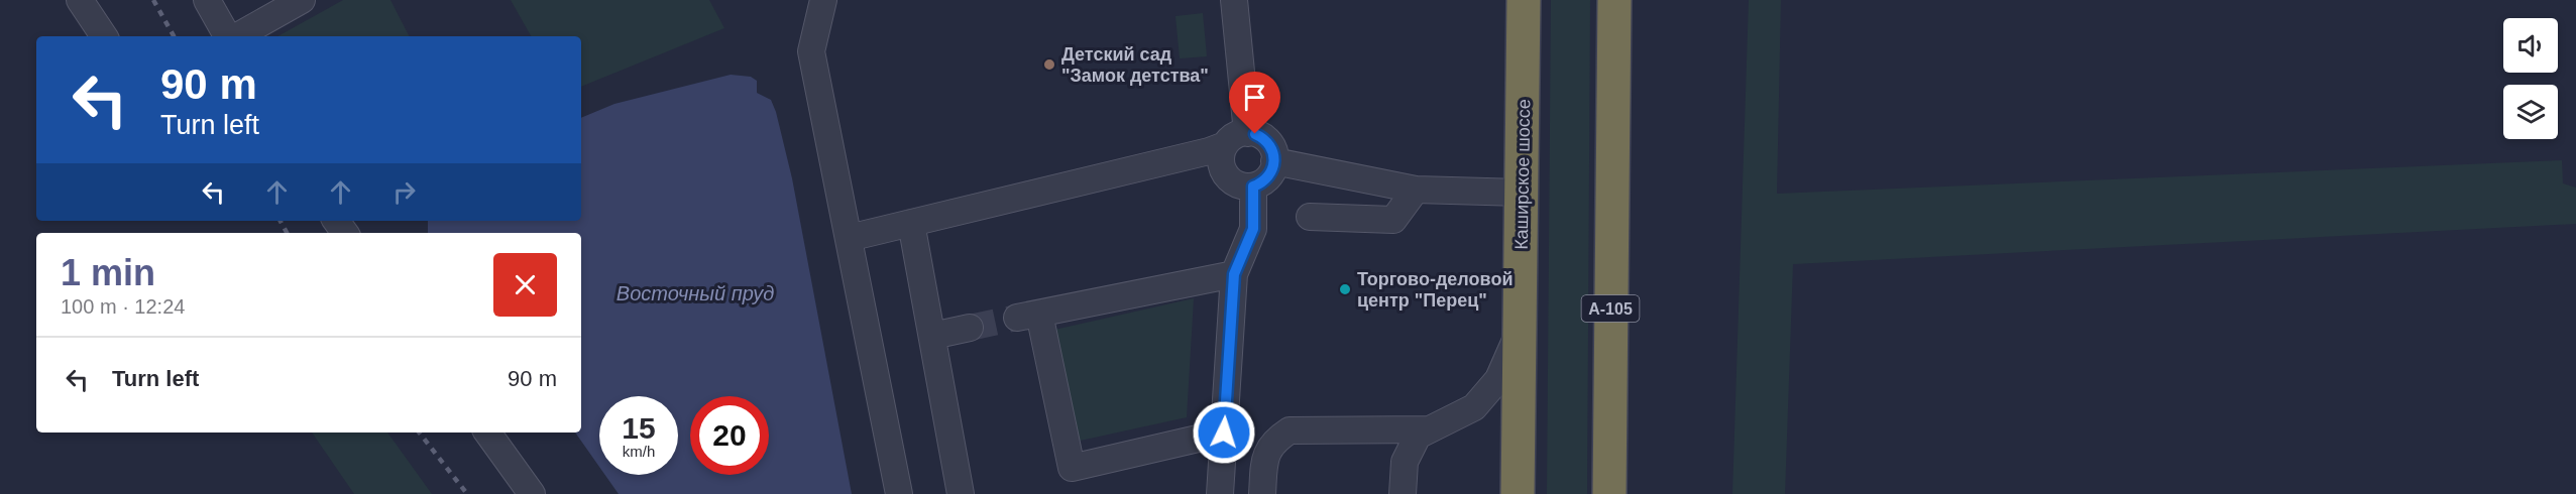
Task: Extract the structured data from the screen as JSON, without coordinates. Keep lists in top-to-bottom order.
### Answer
{
  "streets": {
    "highway": ["Каширское шоссе", "А-105"]
  },
  "water": ["Восточный пруд"],
  "places": ["Детский сад \"Замок детства\"", "Торгово-деловой центр \"Перец\""],
  "page": {
    "turn": ["90 m", "Turn left"],
    "heading": ["1 min", "100 m · 12:24"],
    "list": [
      {
        "name": "Turn left",
        "value": "90 m"
      }
    ],
    "speed": "15 km/h",
    "limit": "20"
  }
}
